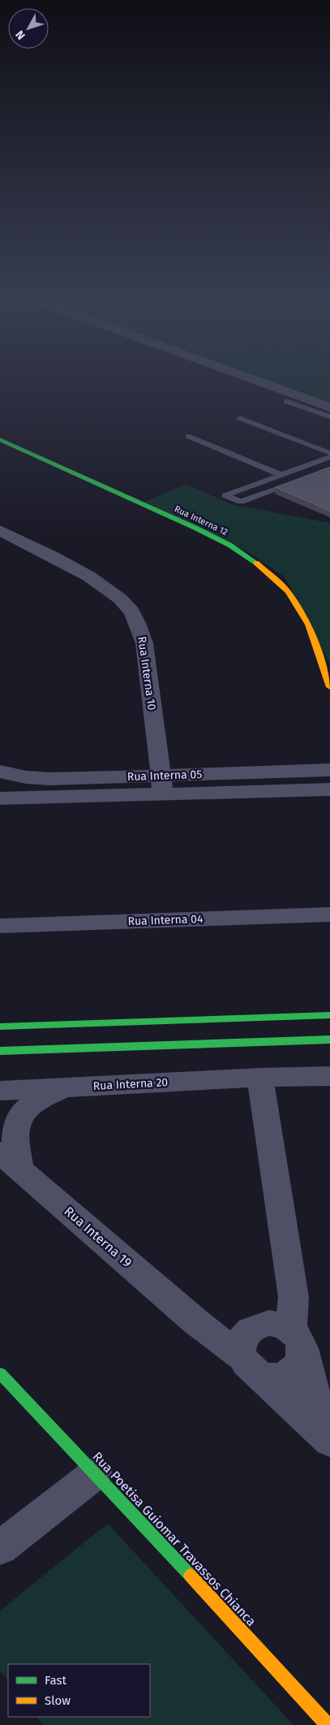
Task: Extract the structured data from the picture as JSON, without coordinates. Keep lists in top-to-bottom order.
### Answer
{
  "streets": {
    "street": [
      "Rua Interna 12",
      "Rua Interna 10",
      "Rua Interna 05",
      "Rua Interna 04",
      "Rua Interna 20",
      "Rua Interna 19",
      "Rua Poetisa Guiomar Travassos Chianca"
    ]
  },
  "crossings": [
    ["Rua Interna 10", "Rua Interna 05"]
  ],
  "legend": ["Fast", "Slow"],
  "north": "bottom left"
}
